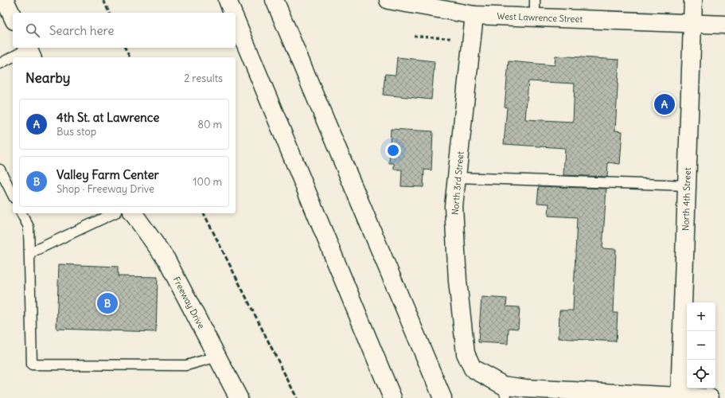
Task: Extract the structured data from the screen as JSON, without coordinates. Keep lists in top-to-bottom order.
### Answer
{
  "streets": {
    "main road": [
      "West Lawrence Street",
      "North 3rd Street",
      "North 4th Street",
      "Freeway Drive"
    ]
  },
  "crossings": [
    ["West Lawrence Street", "North 3rd Street"],
    ["West Lawrence Street", "North 4th Street"]
  ],
  "page": {
    "search": "Search here",
    "heading": ["Nearby", "2 results"],
    "pins": ["A", "B"],
    "list": [
      {
        "mark": "A",
        "name": "4th St. at Lawrence",
        "note": "Bus stop",
        "value": "80 m"
      },
      {
        "mark": "B",
        "name": "Valley Farm Center",
        "note": "Shop · Freeway Drive",
        "value": "100 m"
      }
    ],
    "map_buttons": ["+", "−"]
  }
}
